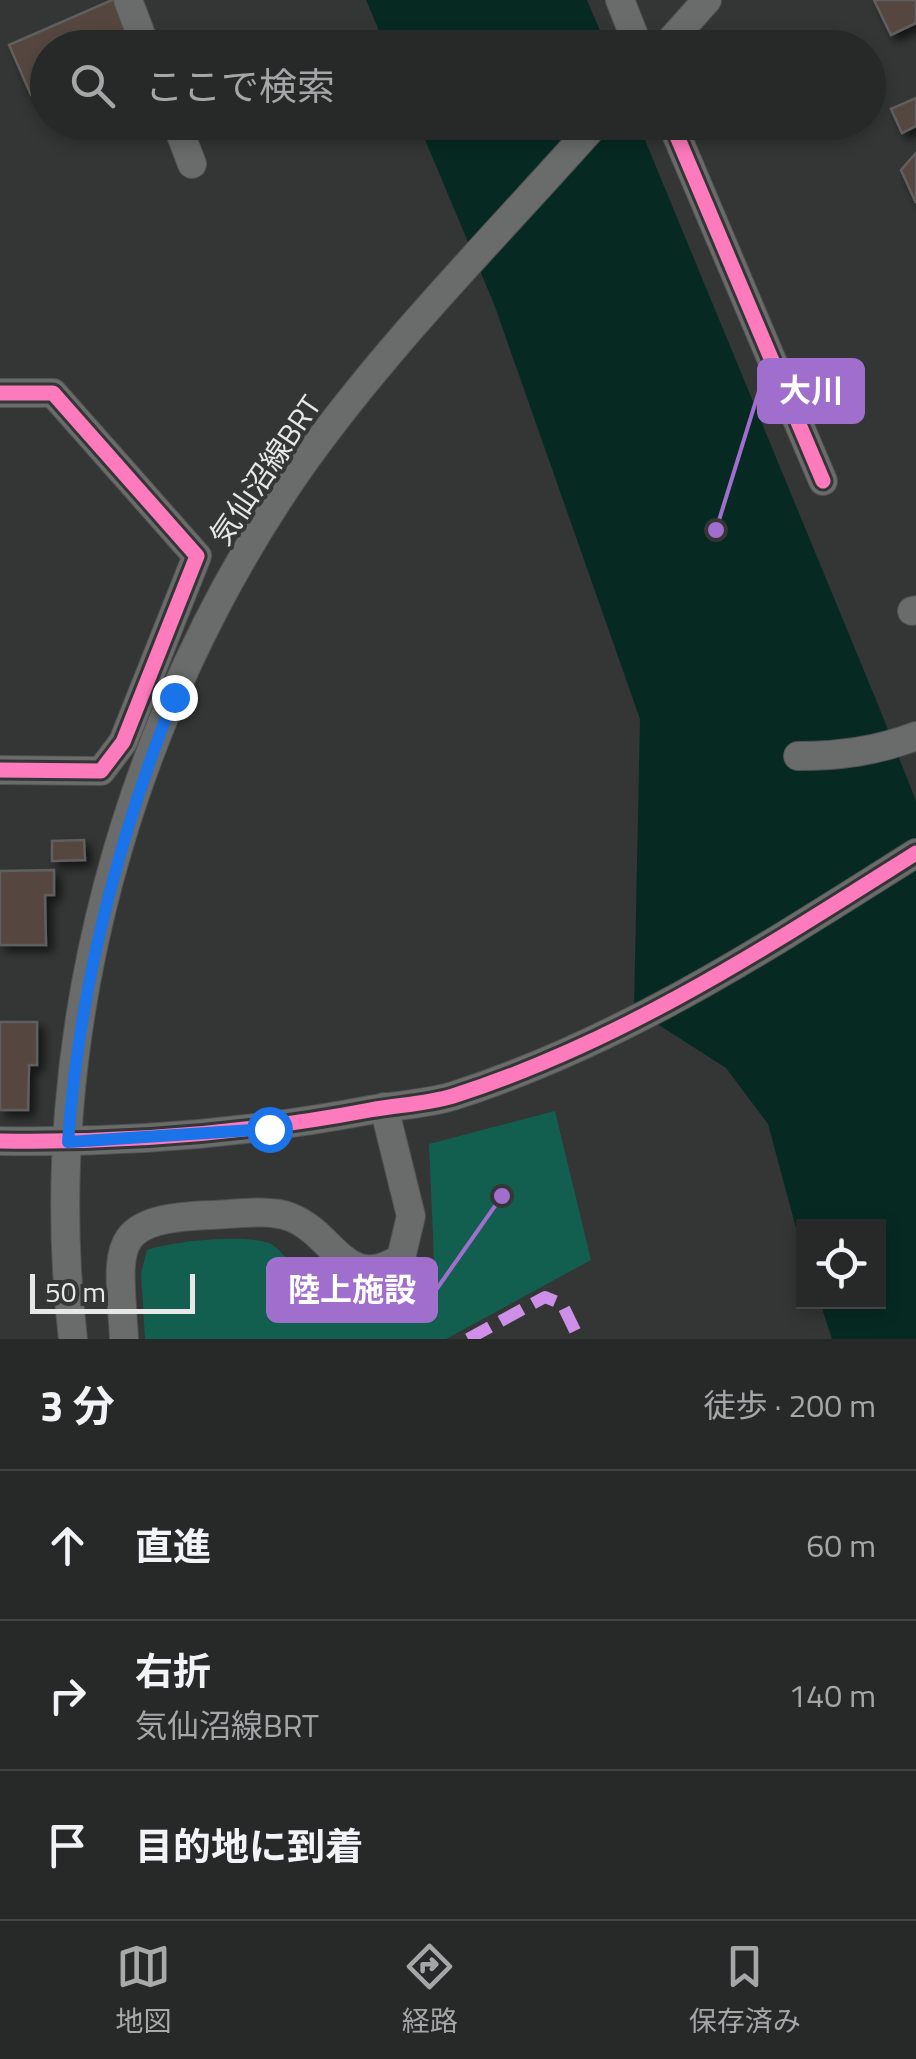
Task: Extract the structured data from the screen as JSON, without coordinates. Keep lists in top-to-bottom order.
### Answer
{
  "streets": {
    "street": ["気仙沼線BRT"]
  },
  "places": ["大川", "陸上施設"],
  "scale_bar": "50 m",
  "page": {
    "search": "ここで検索",
    "scale": "50 m",
    "heading": ["3 分", "徒歩 · 200 m"],
    "list": [
      ["直進", "60 m"],
      ["右折", "気仙沼線BRT", "140 m"],
      "目的地に到着"
    ],
    "nav": ["地図", "経路", "保存済み"]
  }
}
